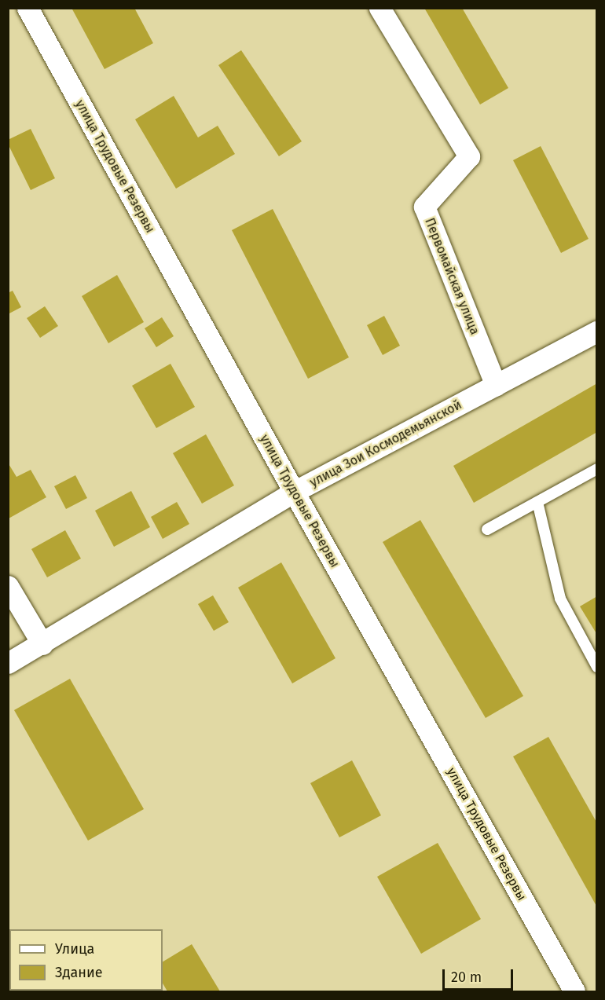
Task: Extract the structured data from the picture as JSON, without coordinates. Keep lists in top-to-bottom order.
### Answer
{
  "streets": {
    "street": ["улица Трудовые Резервы", "Первомайская улица", "улица Зои Космодемьянской"]
  },
  "crossings": [
    ["улица Трудовые Резервы", "улица Зои Космодемьянской"],
    ["Первомайская улица", "улица Зои Космодемьянской"]
  ],
  "legend": ["Улица", "Здание"],
  "scale_bar": "20 m"
}
